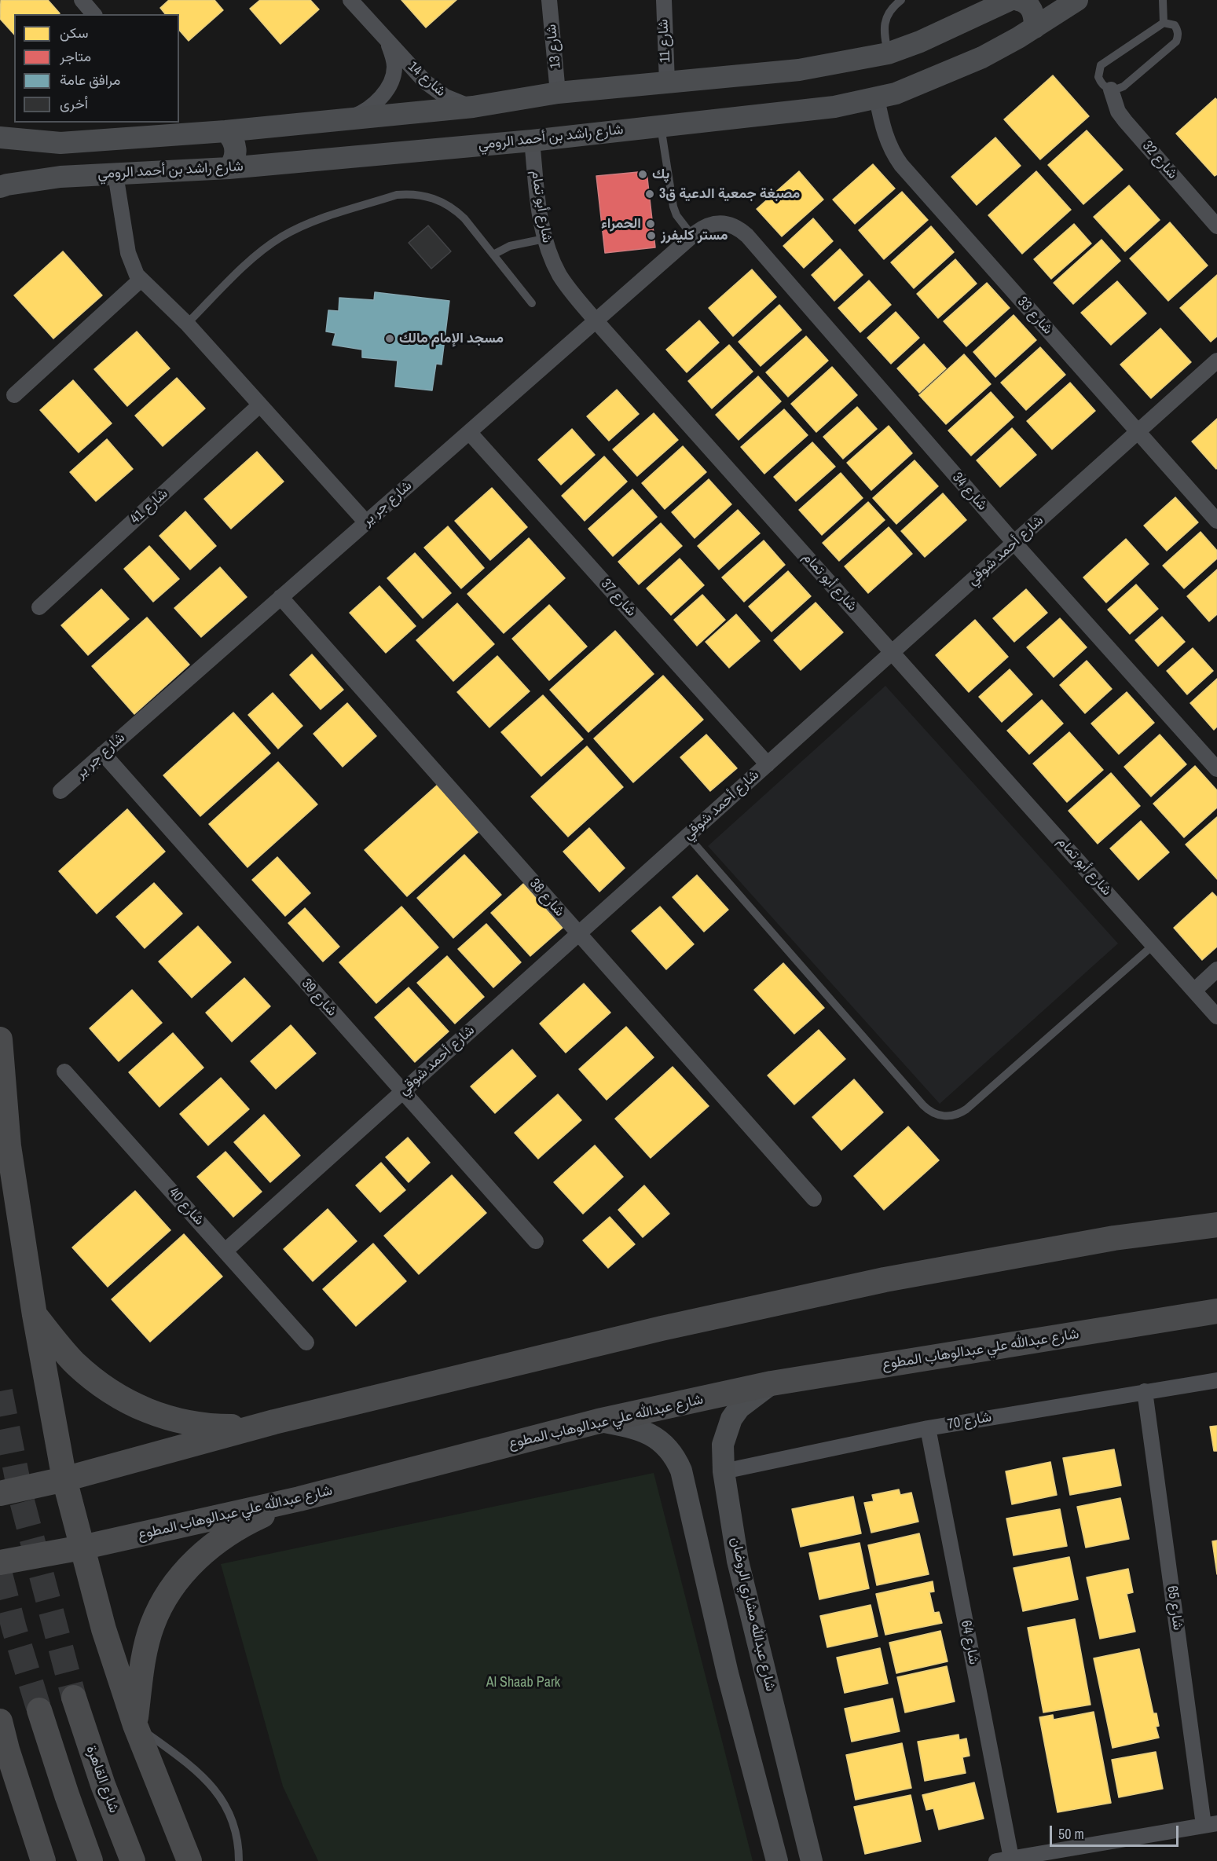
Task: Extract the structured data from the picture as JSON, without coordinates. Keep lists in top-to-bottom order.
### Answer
{
  "streets": {
    "main road": ["شارع عبدالله علي عبدالوهاب المطوع", "شارع القاهرة"],
    "street": [
      "شارع 11",
      "شارع 13",
      "شارع 14",
      "شارع راشد بن أحمد الرومي",
      "شارع 32",
      "شارع أبو تمام",
      "شارع 33",
      "شارع 34",
      "شارع جر ير",
      "شارع 41",
      "شارع أحمد شوقي",
      "شارع 37",
      "شارع 38",
      "شارع 39",
      "شارع 40",
      "شارع 70",
      "شارع 65",
      "شارع عبدالله مشاري الروضان",
      "شارع 64"
    ]
  },
  "crossings": [
    ["شارع راشد بن أحمد الرومي", "شارع أبو تمام"],
    ["شارع راشد بن أحمد الرومي", "شارع 33"],
    ["شارع أبو تمام", "شارع جر ير"],
    ["شارع أبو تمام", "شارع أحمد شوقي"],
    ["شارع 33", "شارع أحمد شوقي"],
    ["شارع 34", "شارع جر ير"],
    ["شارع 34", "شارع أحمد شوقي"],
    ["شارع جر ير", "شارع 37"],
    ["شارع جر ير", "شارع 38"],
    ["شارع جر ير", "شارع 39"],
    ["شارع أحمد شوقي", "شارع 37"],
    ["شارع أحمد شوقي", "شارع 38"],
    ["شارع أحمد شوقي", "شارع 39"],
    ["شارع أحمد شوقي", "شارع 40"],
    ["شارع عبدالله علي عبدالوهاب المطوع", "شارع عبدالله مشاري الروضان"],
    ["شارع 70", "شارع 65"],
    ["شارع 70", "شارع عبدالله مشاري الروضان"],
    ["شارع 70", "شارع 64"]
  ],
  "parks": ["Al Shaab Park"],
  "places": [
    "پك",
    "مصبغة جمعية الدعية ق3",
    "الحمراء",
    "مستر كليفرز",
    "مسجد الإمام مالك"
  ],
  "legend": [
    "سكن",
    "متاجر",
    "مرافق عامة",
    "أخرى"
  ],
  "scale_bar": "50 m"
}
